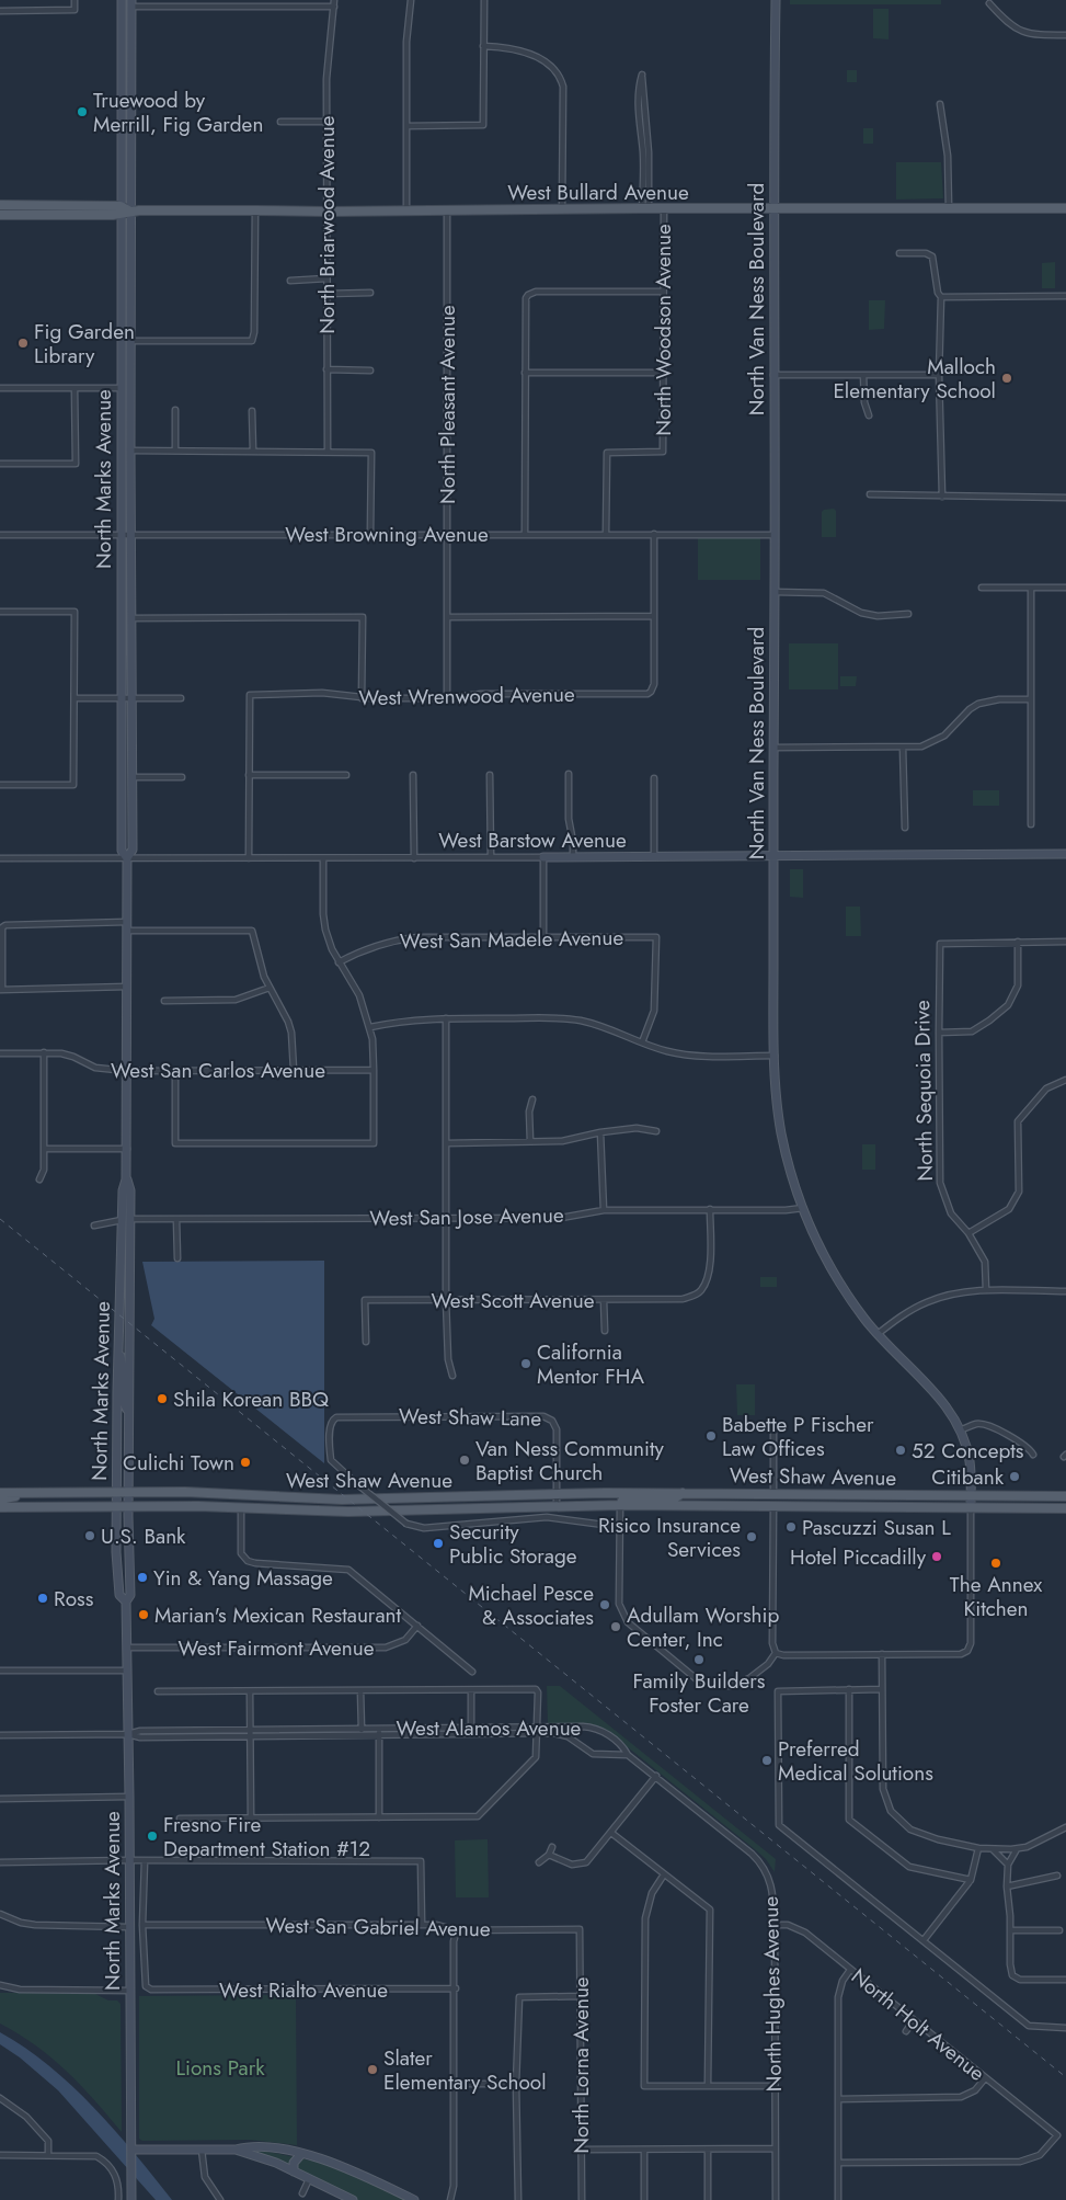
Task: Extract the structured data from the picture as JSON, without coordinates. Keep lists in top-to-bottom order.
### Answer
{
  "streets": {
    "main road": [
      "West Bullard Avenue",
      "North Van Ness Boulevard",
      "North Marks Avenue",
      "West Barstow Avenue",
      "West Shaw Avenue"
    ],
    "street": [
      "North Briarwood Avenue",
      "North Woodson Avenue",
      "North Pleasant Avenue",
      "West Browning Avenue",
      "West Wrenwood Avenue",
      "West San Madele Avenue",
      "West San Carlos Avenue",
      "North Sequoia Drive",
      "West San Jose Avenue",
      "West Scott Avenue",
      "West Shaw Lane",
      "West Fairmont Avenue",
      "West Alamos Avenue",
      "West San Gabriel Avenue",
      "West Rialto Avenue",
      "North Hughes Avenue",
      "North Holt Avenue",
      "North Lorna Avenue"
    ]
  },
  "crossings": [
    ["West Bullard Avenue", "North Briarwood Avenue"],
    ["West Bullard Avenue", "North Van Ness Boulevard"],
    ["West Bullard Avenue", "North Woodson Avenue"],
    ["West Bullard Avenue", "North Pleasant Avenue"],
    ["West Bullard Avenue", "North Marks Avenue"],
    ["North Van Ness Boulevard", "West Browning Avenue"],
    ["North Van Ness Boulevard", "West Barstow Avenue"],
    ["North Van Ness Boulevard", "West San Jose Avenue"],
    ["North Van Ness Boulevard", "West Shaw Avenue"],
    ["North Woodson Avenue", "West Browning Avenue"],
    ["North Pleasant Avenue", "West Browning Avenue"],
    ["North Pleasant Avenue", "West Wrenwood Avenue"],
    ["North Marks Avenue", "West Browning Avenue"],
    ["North Marks Avenue", "West Barstow Avenue"],
    ["North Marks Avenue", "West San Carlos Avenue"],
    ["North Marks Avenue", "West San Jose Avenue"],
    ["North Marks Avenue", "West Shaw Avenue"],
    ["North Marks Avenue", "West Fairmont Avenue"],
    ["North Marks Avenue", "West Alamos Avenue"],
    ["North Marks Avenue", "West San Gabriel Avenue"],
    ["North Marks Avenue", "West Rialto Avenue"],
    ["West San Jose Avenue", "West Scott Avenue"],
    ["West Shaw Lane", "West Shaw Avenue"],
    ["West Alamos Avenue", "North Hughes Avenue"],
    ["West San Gabriel Avenue", "North Lorna Avenue"],
    ["North Hughes Avenue", "North Holt Avenue"]
  ],
  "parks": ["Lions Park"],
  "places": [
    "Truewood by Merrill, Fig Garden",
    "Fig Garden Library",
    "Malloch Elementary School",
    "California Mentor FHA",
    "Shila Korean BBQ",
    "Babette P Fischer Law Offices",
    "52 Concepts",
    "Van Ness Community Baptist Church",
    "Culichi Town",
    "Citibank",
    "Pascuzzi Susan L",
    "U.S. Bank",
    "Risico Insurance Services",
    "Security Public Storage",
    "Hotel Piccadilly",
    "The Annex Kitchen",
    "Yin & Yang Massage",
    "Ross",
    "Michael Pesce & Associates",
    "Marian's Mexican Restaurant",
    "Adullam Worship Center, Inc",
    "Family Builders Foster Care",
    "Preferred Medical Solutions",
    "Fresno Fire Department Station #12",
    "Slater Elementary School"
  ]
}
